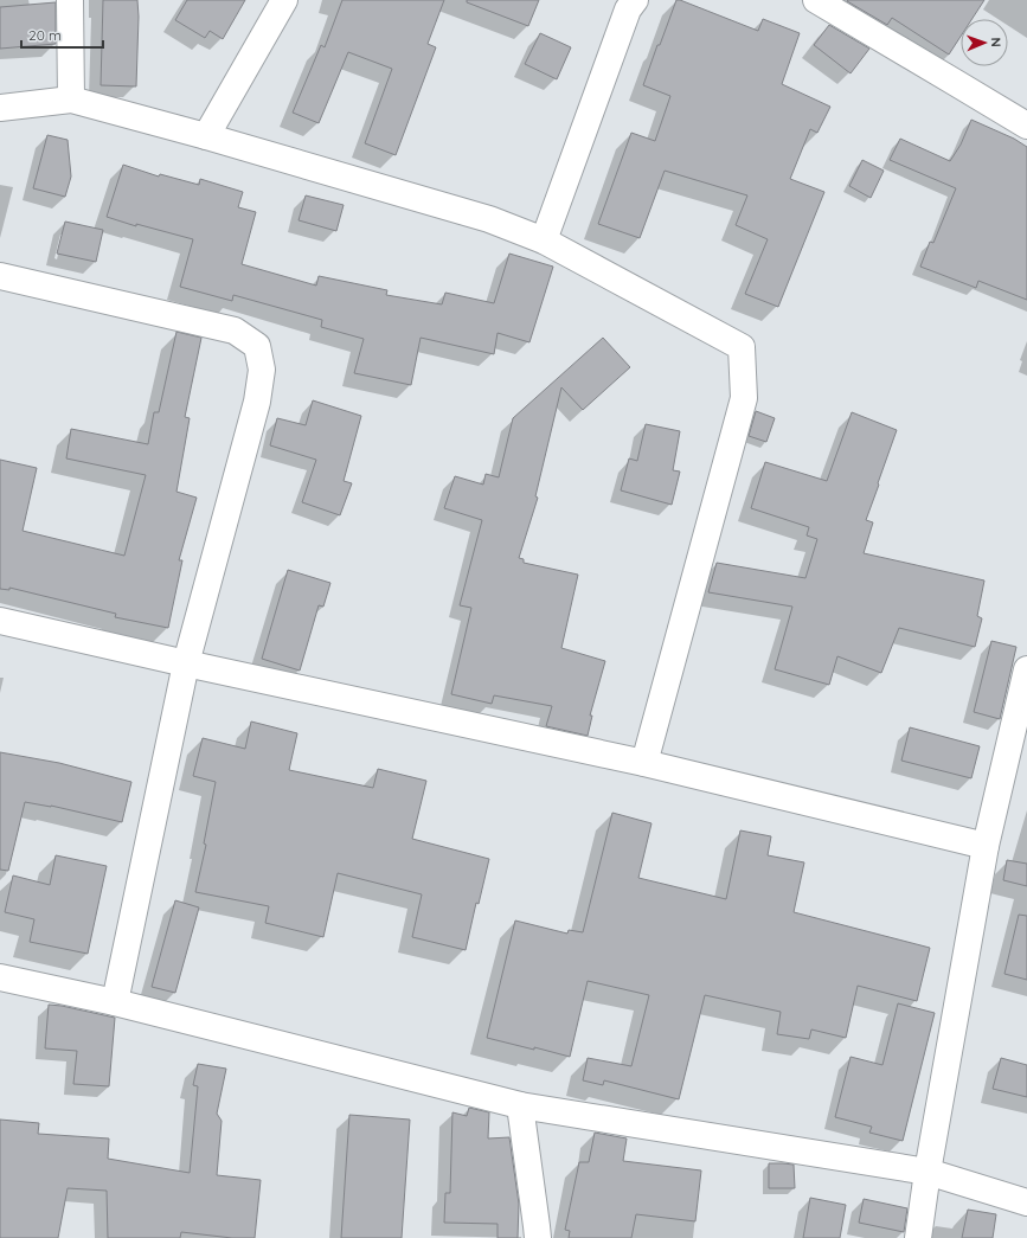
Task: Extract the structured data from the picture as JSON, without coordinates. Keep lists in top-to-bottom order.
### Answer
{
  "scale_bar": "20 m",
  "north": "right"
}
